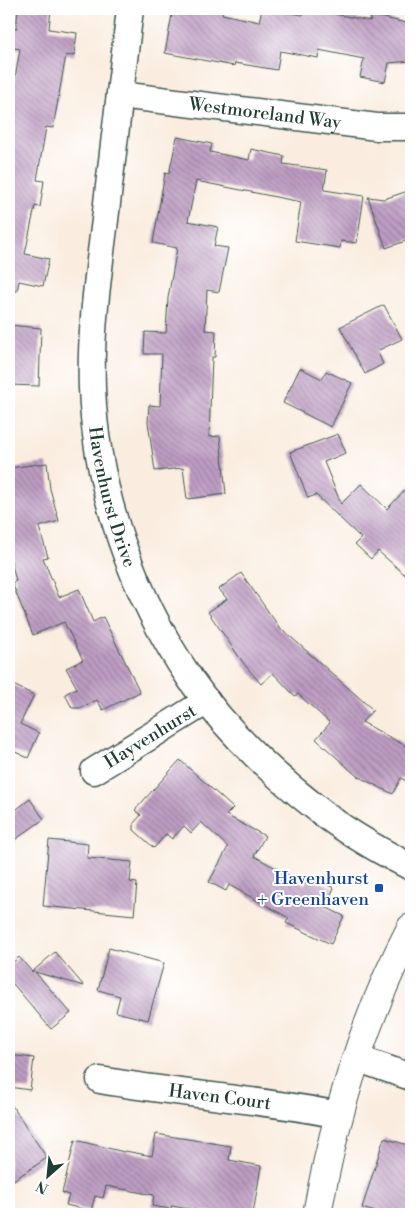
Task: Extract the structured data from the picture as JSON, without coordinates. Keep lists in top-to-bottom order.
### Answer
{
  "streets": {
    "street": [
      "Westmoreland Way",
      "Havenhurst Drive",
      "Hayvenhurst",
      "Haven Court"
    ]
  },
  "crossings": [
    ["Westmoreland Way", "Havenhurst Drive"],
    ["Havenhurst Drive", "Hayvenhurst"]
  ],
  "places": {
    "transit": ["Havenhurst + Greenhaven"]
  },
  "north": "bottom left"
}
